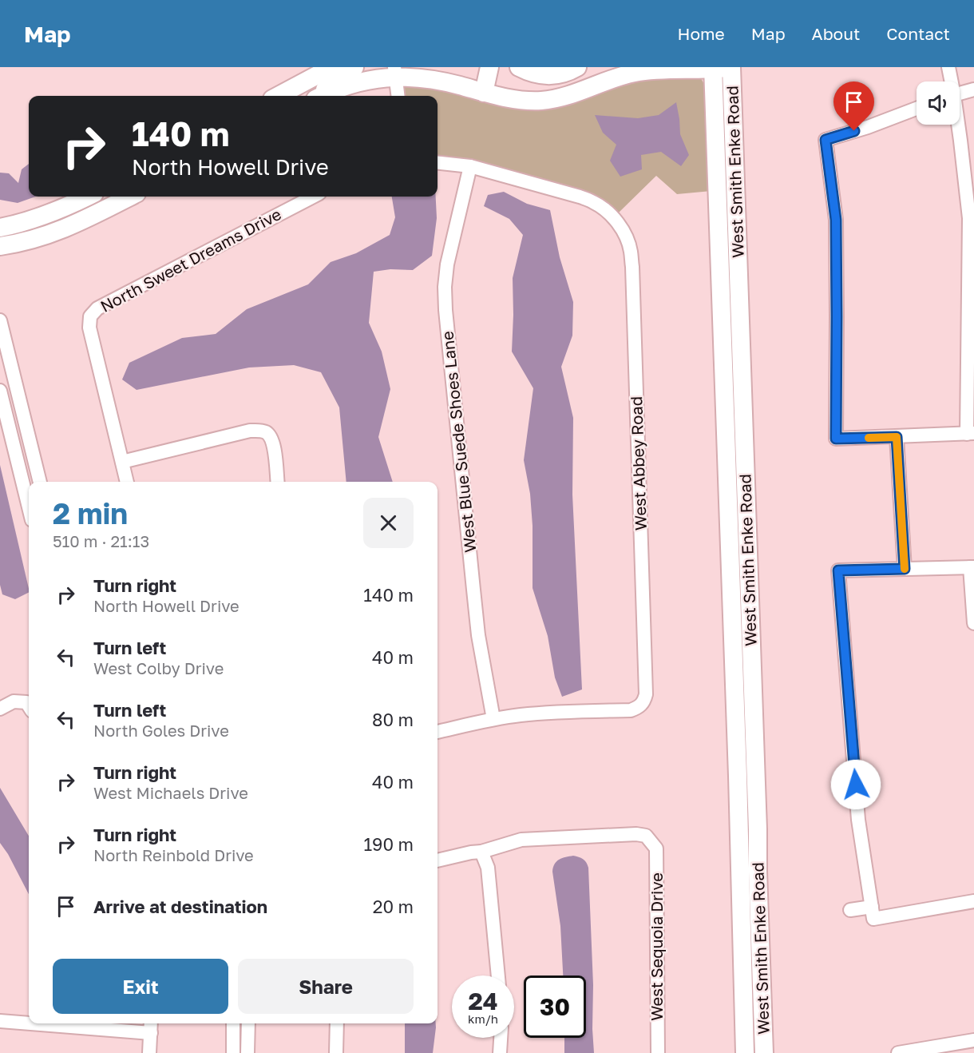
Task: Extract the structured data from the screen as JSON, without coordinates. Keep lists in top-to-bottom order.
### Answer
{
  "streets": {
    "street": [
      "West Smith Enke Road",
      "North Sweet Dreams Drive",
      "West Blue Suede Shoes Lane",
      "West Abbey Road",
      "West Sequoia Drive"
    ]
  },
  "crossings": [
    ["West Blue Suede Shoes Lane", "West Abbey Road"]
  ],
  "page": {
    "header": "Map",
    "nav": [
      "Home",
      "Map",
      "About",
      "Contact"
    ],
    "turn": ["140 m", "North Howell Drive"],
    "heading": ["2 min", "510 m · 21:13"],
    "list": [
      {
        "name": "Turn right",
        "note": "North Howell Drive",
        "value": "140 m"
      },
      {
        "name": "Turn left",
        "note": "West Colby Drive",
        "value": "40 m"
      },
      {
        "name": "Turn left",
        "note": "North Goles Drive",
        "value": "80 m"
      },
      {
        "name": "Turn right",
        "note": "West Michaels Drive",
        "value": "40 m"
      },
      {
        "name": "Turn right",
        "note": "North Reinbold Drive",
        "value": "190 m"
      },
      {
        "name": "Arrive at destination",
        "value": "20 m"
      }
    ],
    "buttons": ["Exit", "Share"],
    "speed": "24 km/h",
    "limit": "30"
  }
}
